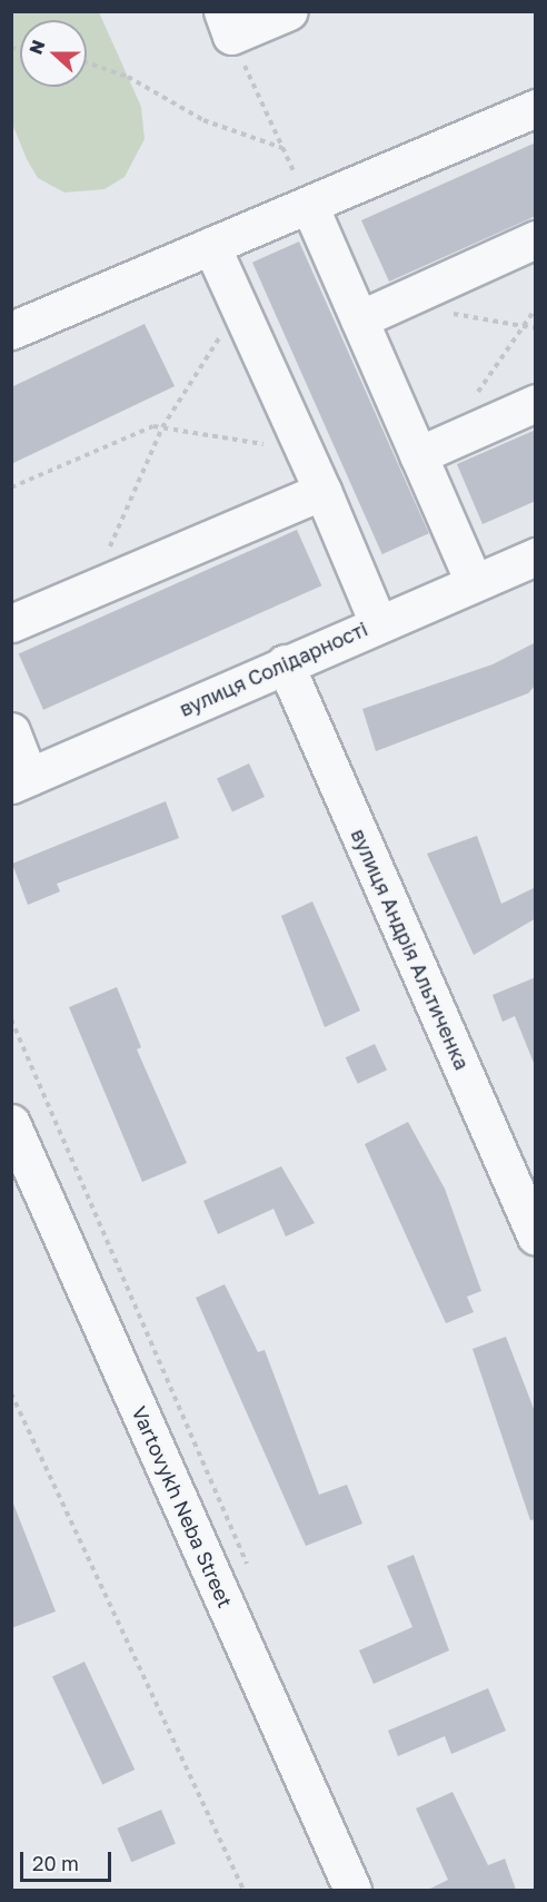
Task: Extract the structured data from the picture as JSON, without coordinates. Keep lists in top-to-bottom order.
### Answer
{
  "streets": {
    "street": ["вулиця Солідарності", "вулиця Андрія Альтиченка", "Vartovykh Neba Street"]
  },
  "crossings": [
    ["вулиця Солідарності", "вулиця Андрія Альтиченка"]
  ],
  "scale_bar": "20 m",
  "north": "left"
}
